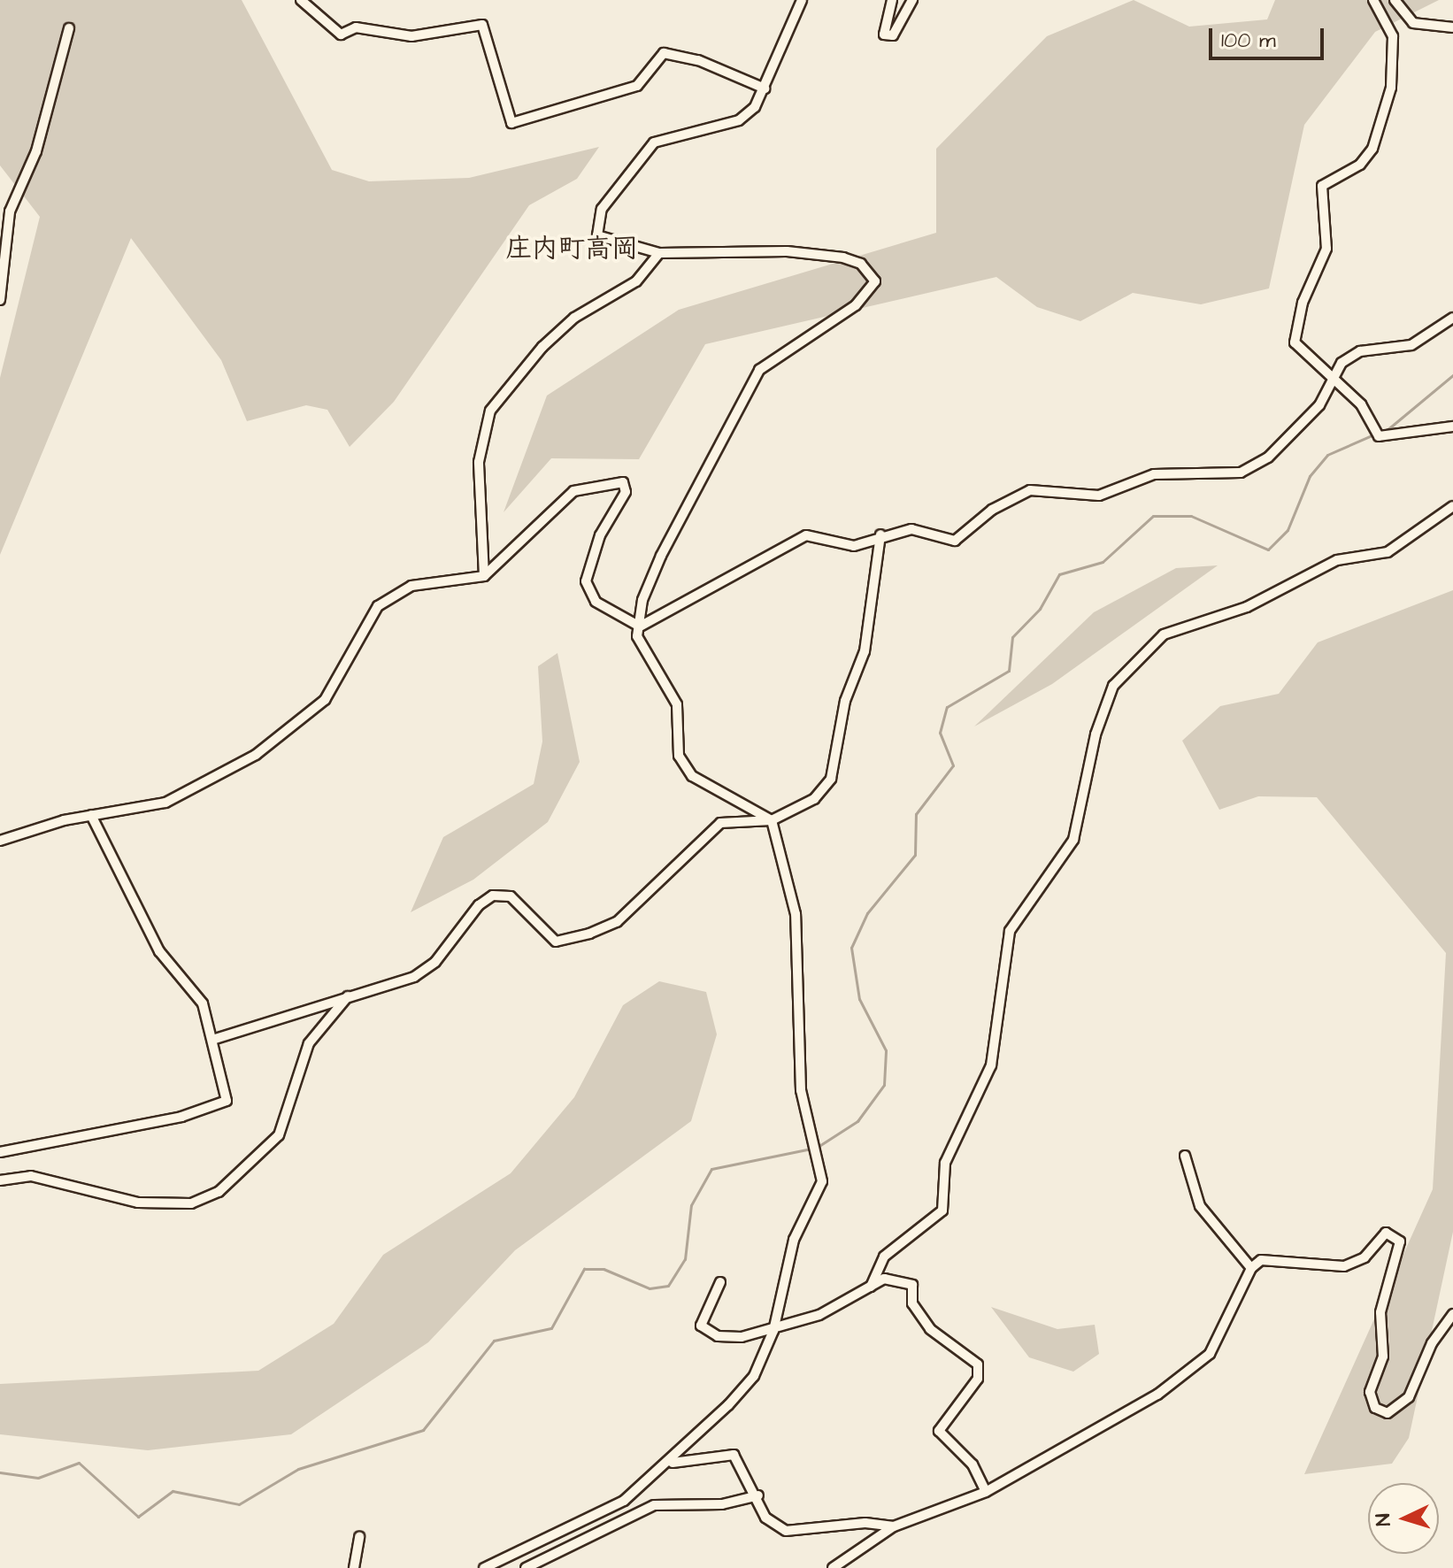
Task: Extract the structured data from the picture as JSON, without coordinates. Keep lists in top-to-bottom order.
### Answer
{
  "districts": ["庄内町高岡"],
  "scale_bar": "100 m",
  "north": "left"
}
